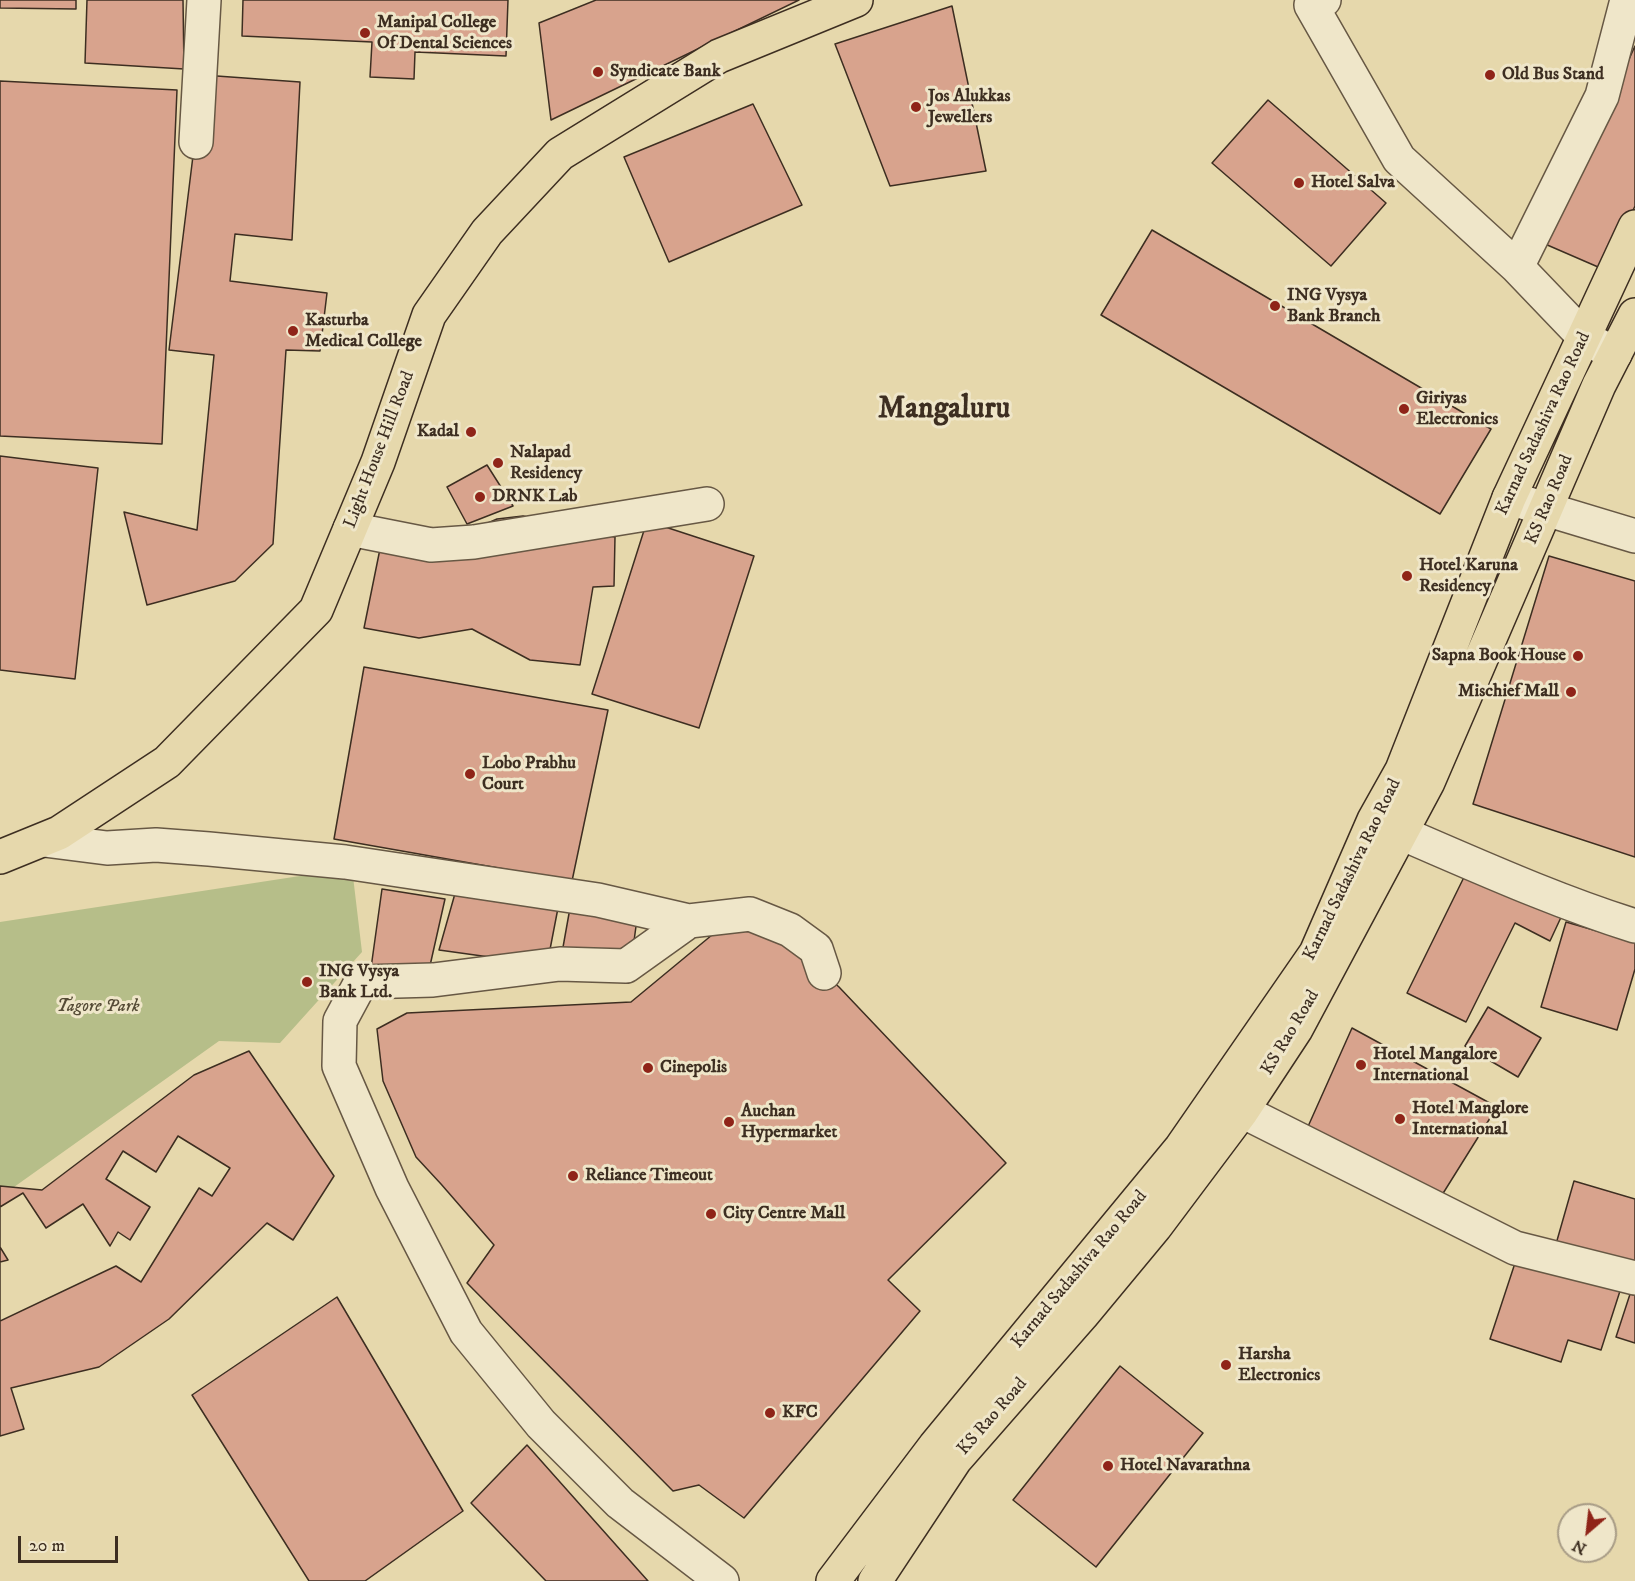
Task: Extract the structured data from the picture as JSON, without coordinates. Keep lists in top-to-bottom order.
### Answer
{
  "streets": {
    "main road": ["Karnad Sadashiva Rao Road", "Light House Hill Road", "KS Rao Road"]
  },
  "districts": ["Mangaluru"],
  "parks": ["Tagore Park"],
  "places": [
    "Manipal College Of Dental Sciences",
    "Syndicate Bank",
    "Old Bus Stand",
    "Jos Alukkas Jewellers",
    "Hotel Salva",
    "ING Vysya Bank Branch",
    "Kasturba Medical College",
    "Giriyas Electronics",
    "Kadal",
    "Nalapad Residency",
    "DRNK Lab",
    "Hotel Karuna Residency",
    "Sapna Book House",
    "Mischief Mall",
    "Lobo Prabhu Court",
    "ING Vysya Bank Ltd.",
    "Hotel Mangalore International",
    "Cinepolis",
    "Hotel Manglore International",
    "Auchan Hypermarket",
    "Reliance Timeout",
    "City Centre Mall",
    "Harsha Electronics",
    "KFC",
    "Hotel Navarathna"
  ],
  "scale_bar": "20 m",
  "north": "bottom left"
}
